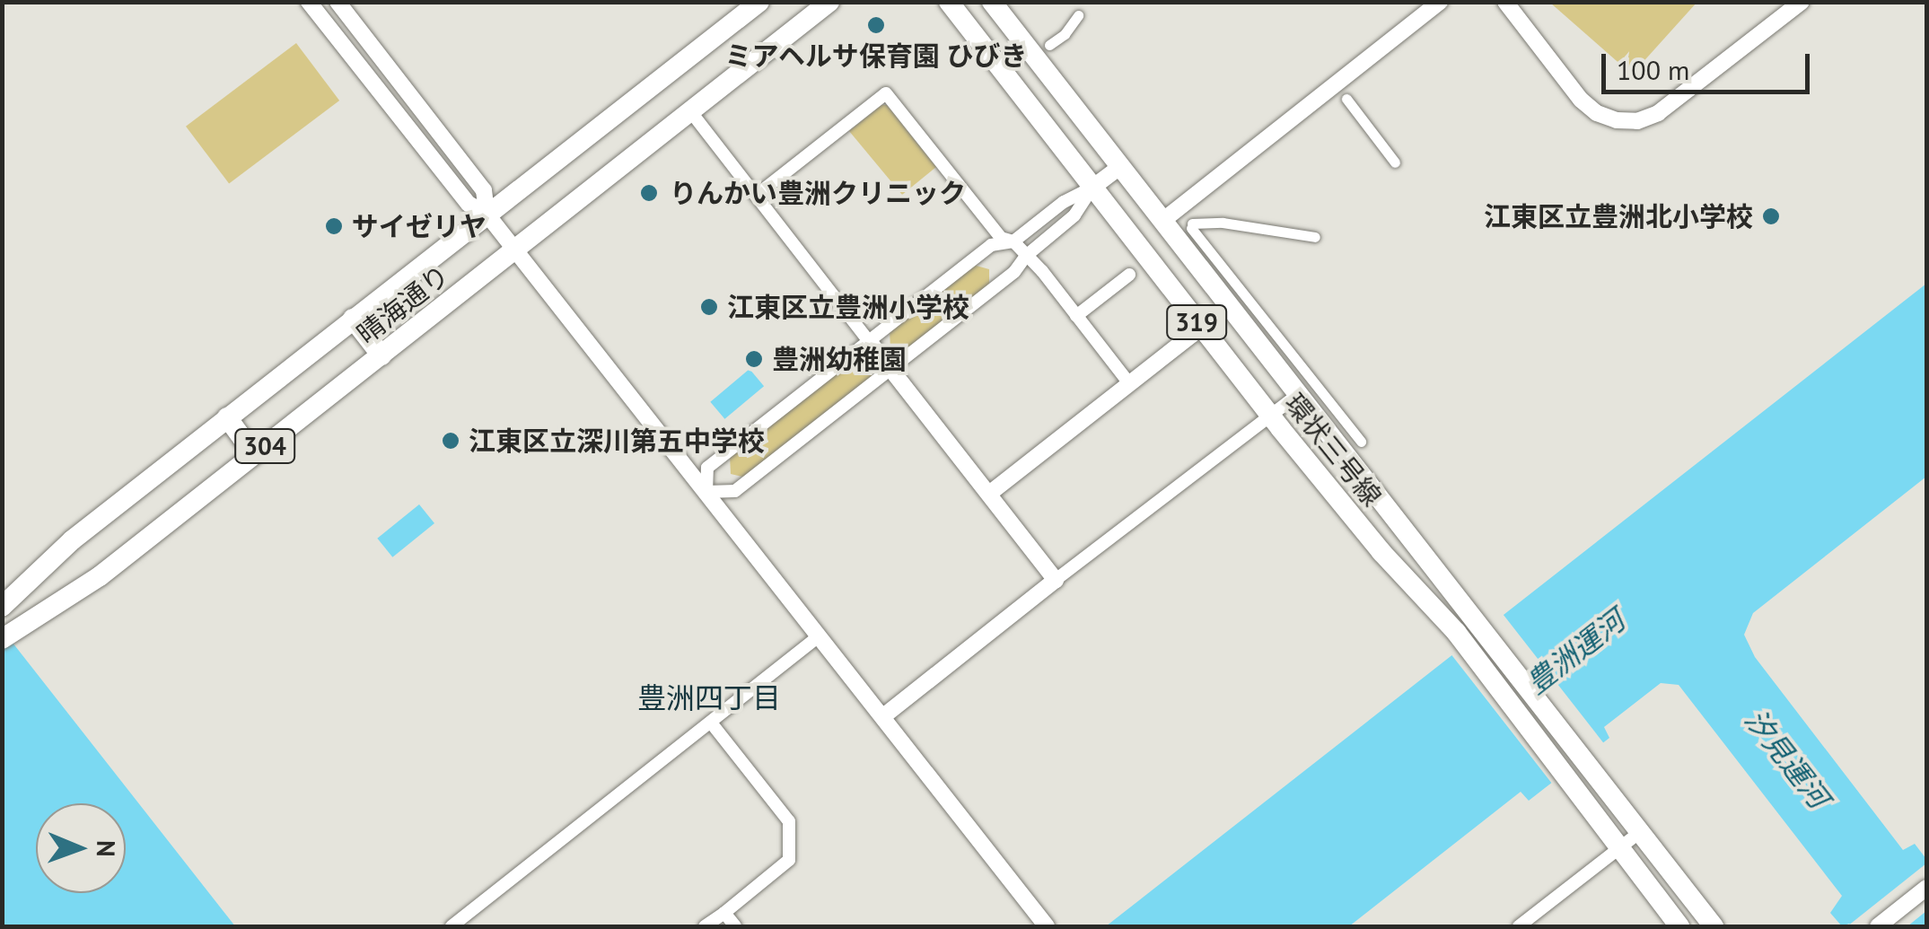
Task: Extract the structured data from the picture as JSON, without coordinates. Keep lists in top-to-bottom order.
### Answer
{
  "streets": {
    "main road": [
      "晴海通り",
      "319",
      "304",
      "環状三号線"
    ]
  },
  "districts": ["豊洲四丁目"],
  "water": ["豊洲運河", "汐見運河"],
  "places": [
    "ミアヘルサ保育園 ひびき",
    "りんかい豊洲クリニック",
    "江東区立豊洲北小学校",
    "サイゼリヤ",
    "江東区立豊洲小学校",
    "豊洲幼稚園",
    "江東区立深川第五中学校"
  ],
  "scale_bar": "100 m",
  "north": "right"
}
